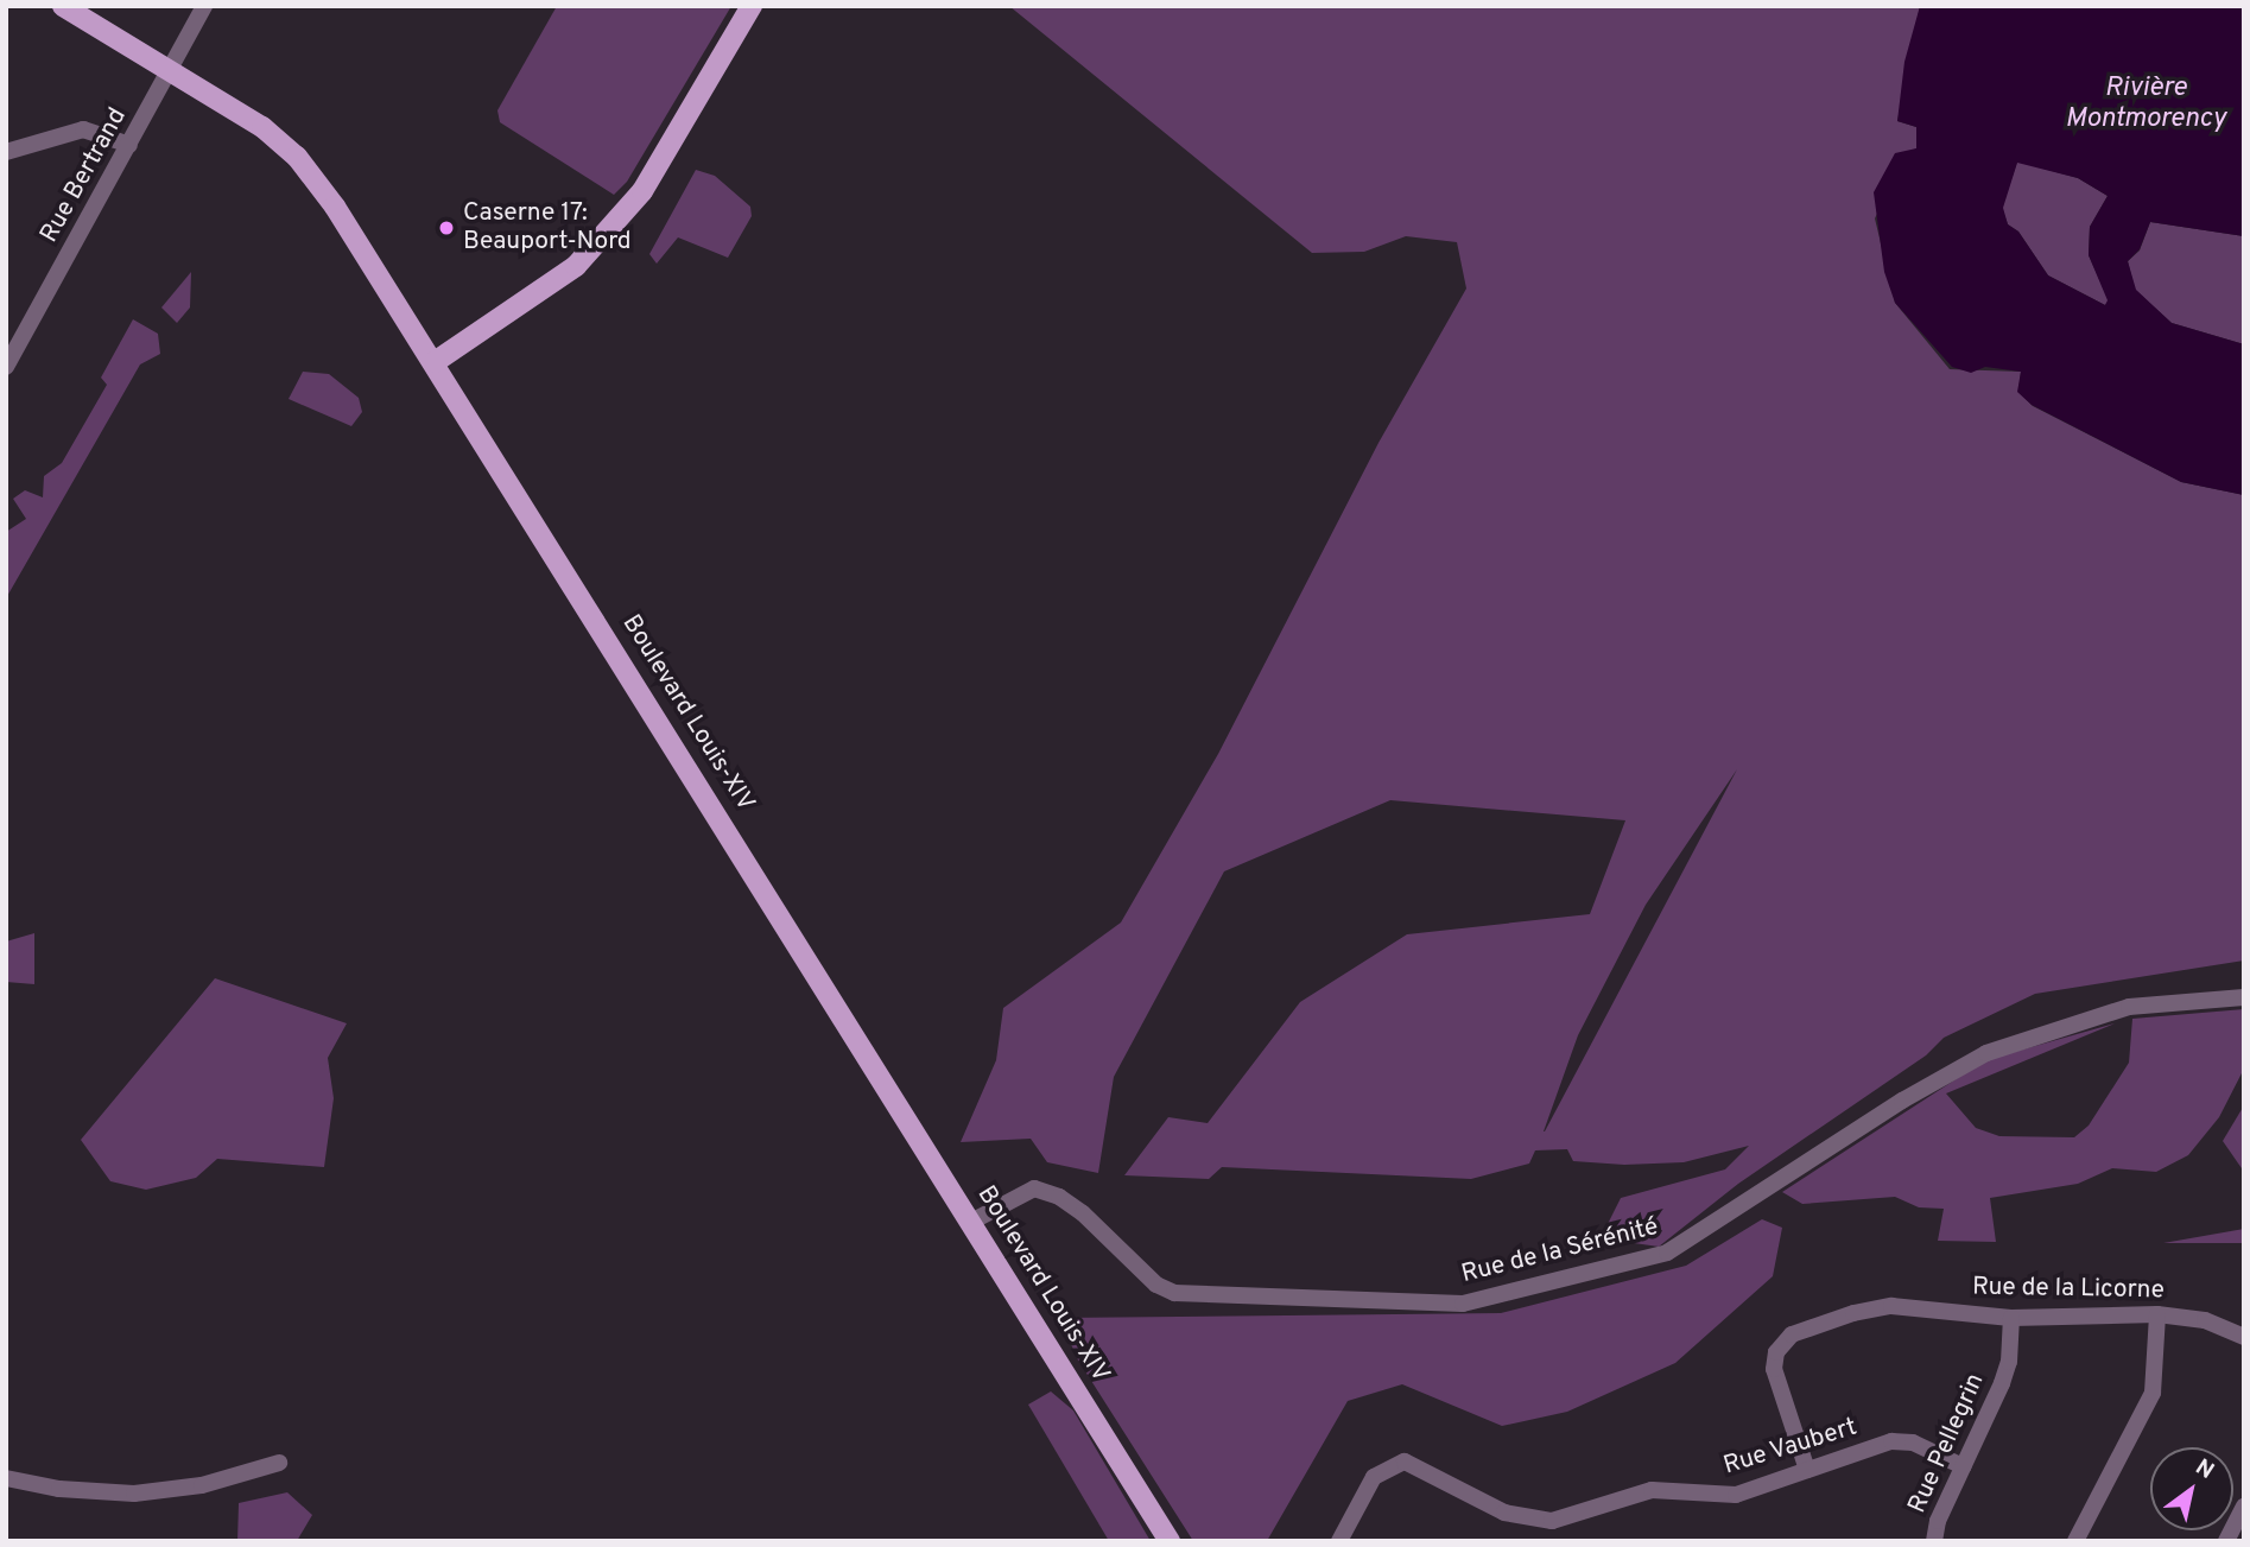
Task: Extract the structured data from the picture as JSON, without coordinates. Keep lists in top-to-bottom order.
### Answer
{
  "streets": {
    "main road": ["Boulevard Louis-XIV"],
    "street": [
      "Rue Bertrand",
      "Rue de la Sérénité",
      "Rue de la Licorne",
      "Rue Pellegrin",
      "Rue Vaubert"
    ]
  },
  "crossings": [
    ["Rue Bertrand", "Boulevard Louis-XIV"],
    ["Boulevard Louis-XIV", "Rue de la Sérénité"],
    ["Rue de la Licorne", "Rue Pellegrin"],
    ["Rue de la Licorne", "Rue Vaubert"],
    ["Rue Pellegrin", "Rue Vaubert"]
  ],
  "water": ["Rivière Montmorency"],
  "places": ["Caserne 17: Beauport-Nord"],
  "north": "top right"
}
